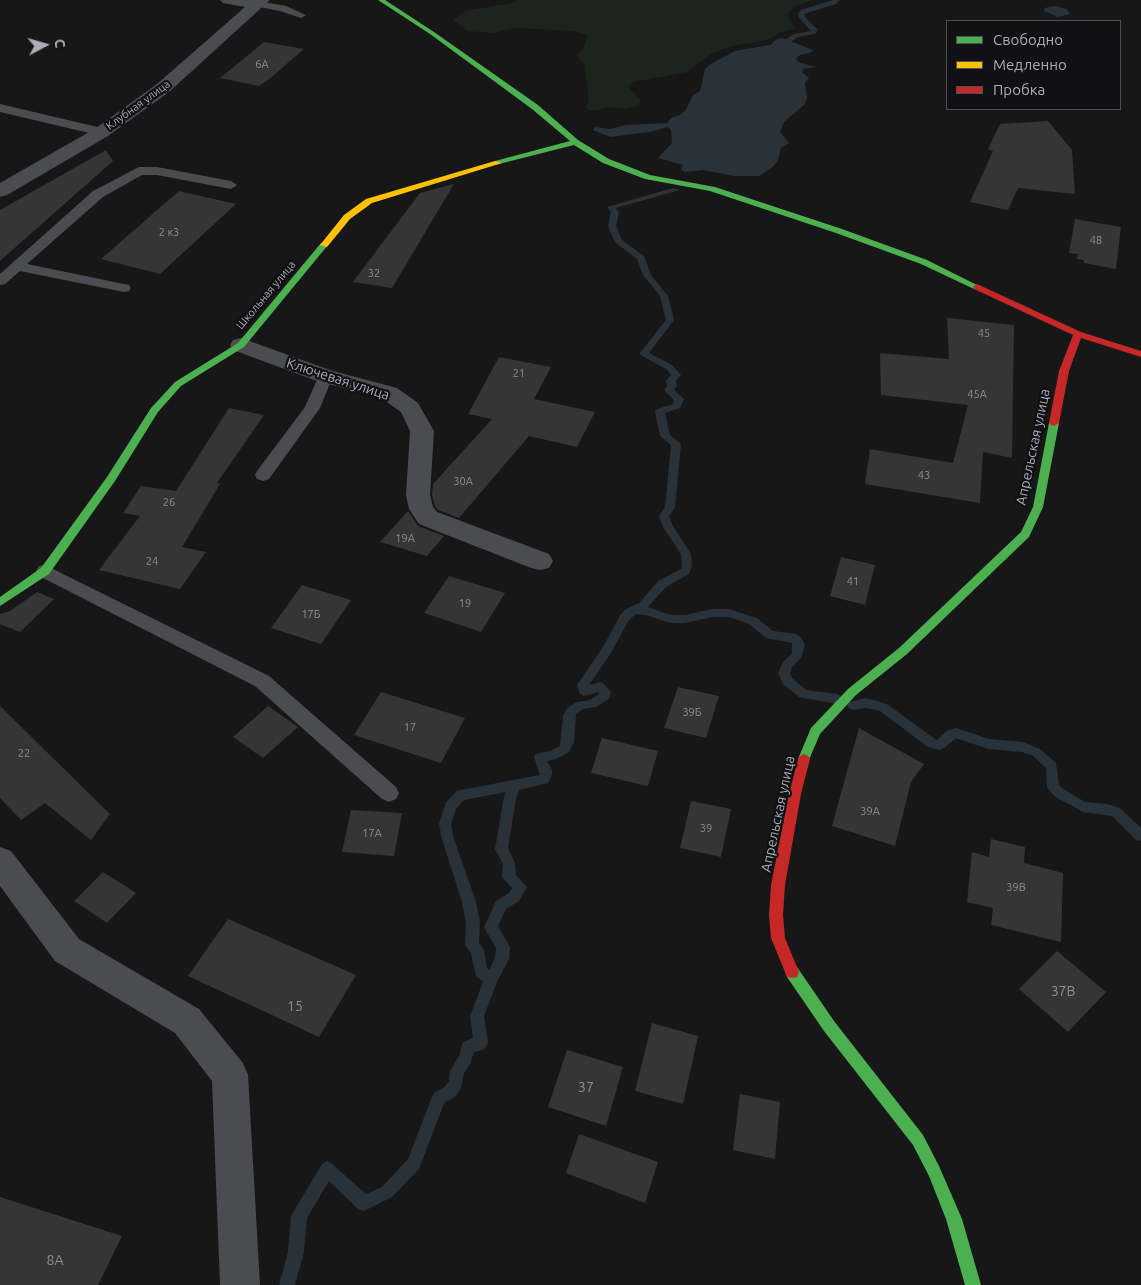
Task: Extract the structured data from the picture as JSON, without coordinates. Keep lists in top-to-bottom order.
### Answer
{
  "streets": {
    "street": [
      "Клубная улица",
      "Школьная улица",
      "Ключевая улица",
      "Апрельская улица"
    ]
  },
  "crossings": [
    ["Школьная улица", "Ключевая улица"]
  ],
  "house_numbers": [
    "6А",
    "2 к3",
    "48",
    "32",
    "45",
    "21",
    "45А",
    "43",
    "30А",
    "26",
    "19А",
    "24",
    "41",
    "19",
    "17Б",
    "39Б",
    "17",
    "22",
    "39А",
    "39",
    "17А",
    "39В",
    "37В",
    "15",
    "37",
    "8А"
  ],
  "legend": ["Свободно", "Медленно", "Пробка"],
  "north": "right"
}
